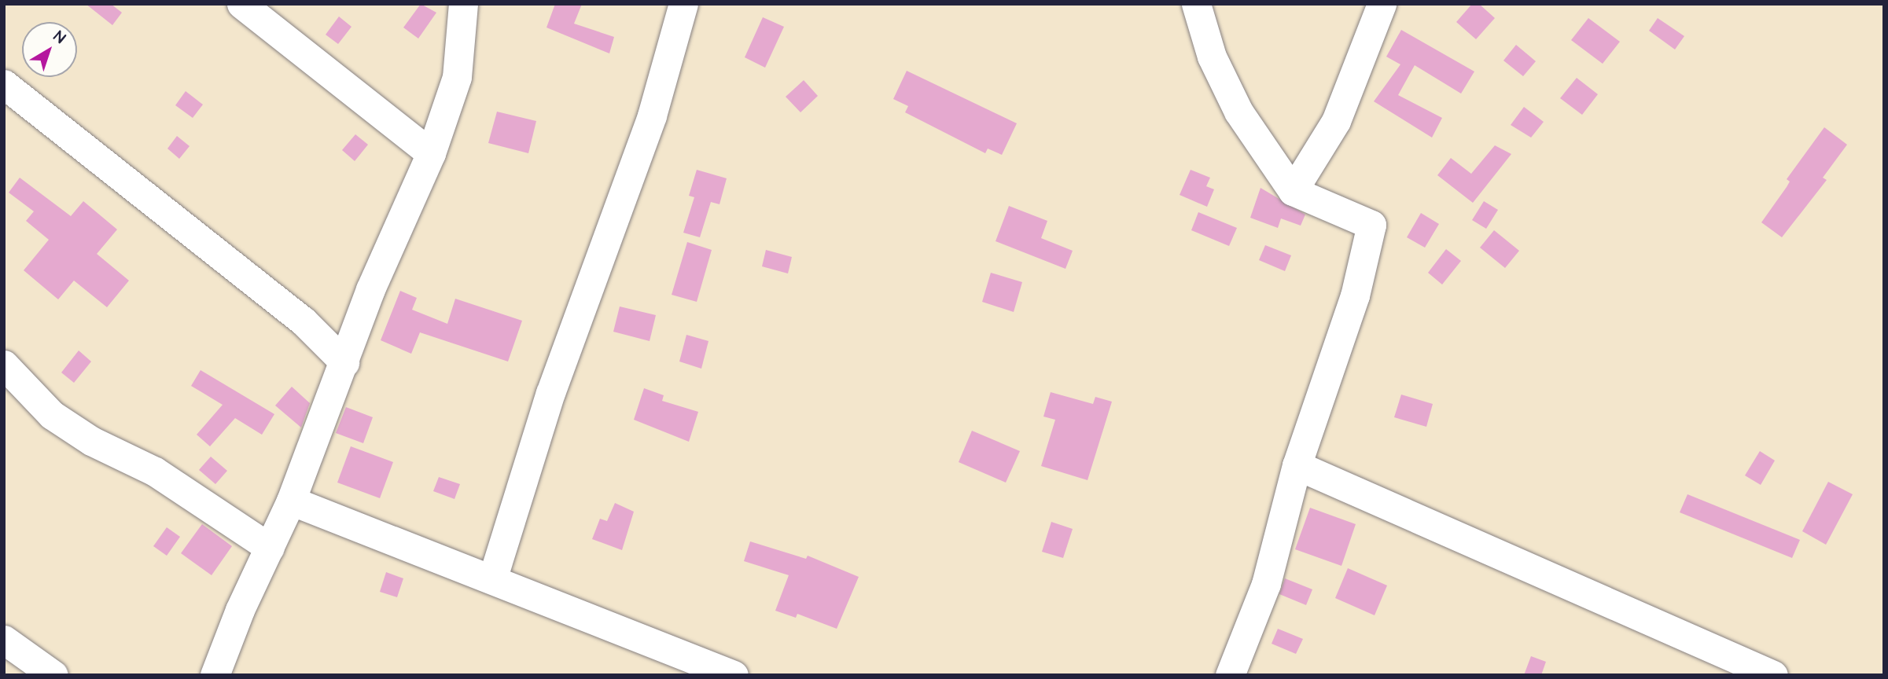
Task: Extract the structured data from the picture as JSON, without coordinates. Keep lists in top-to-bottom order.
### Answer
{
  "north": "top right"
}
